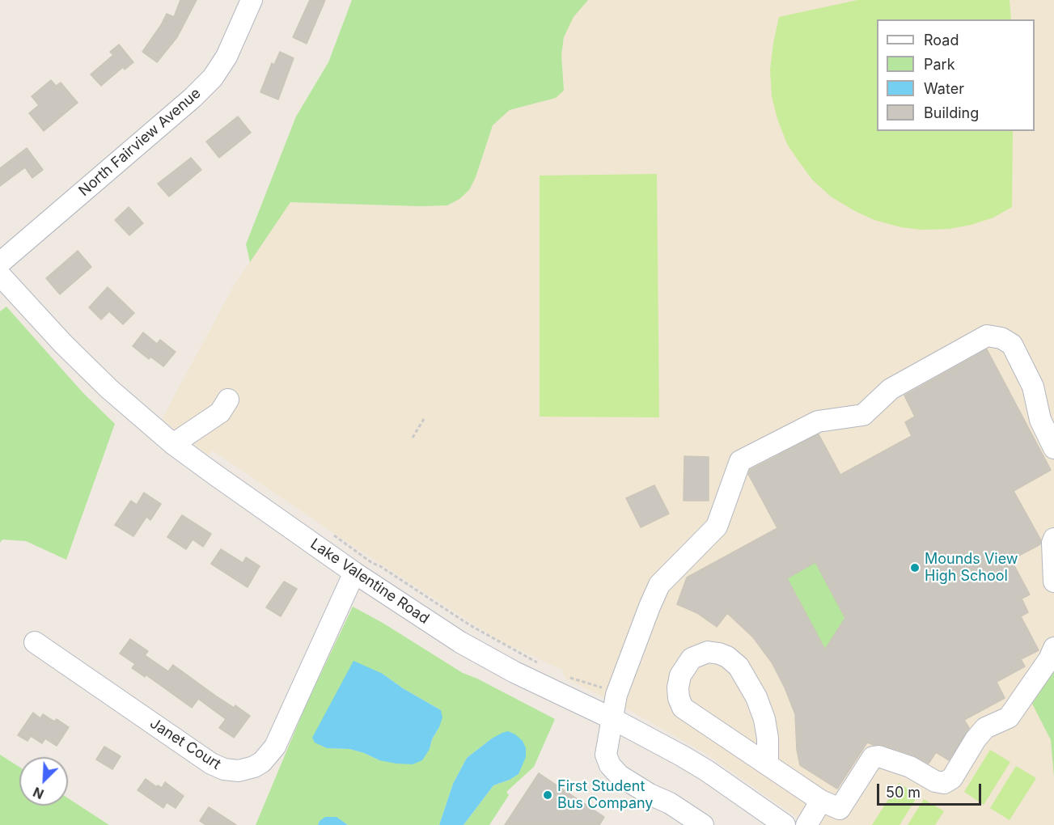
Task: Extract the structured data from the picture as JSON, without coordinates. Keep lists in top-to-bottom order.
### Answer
{
  "streets": {
    "street": ["North Fairview Avenue", "Lake Valentine Road", "Janet Court"]
  },
  "crossings": [
    ["Lake Valentine Road", "Janet Court"]
  ],
  "places": ["Mounds View High School", "First Student Bus Company"],
  "legend": [
    "Road",
    "Park",
    "Water",
    "Building"
  ],
  "scale_bar": "50 m",
  "north": "bottom left"
}
